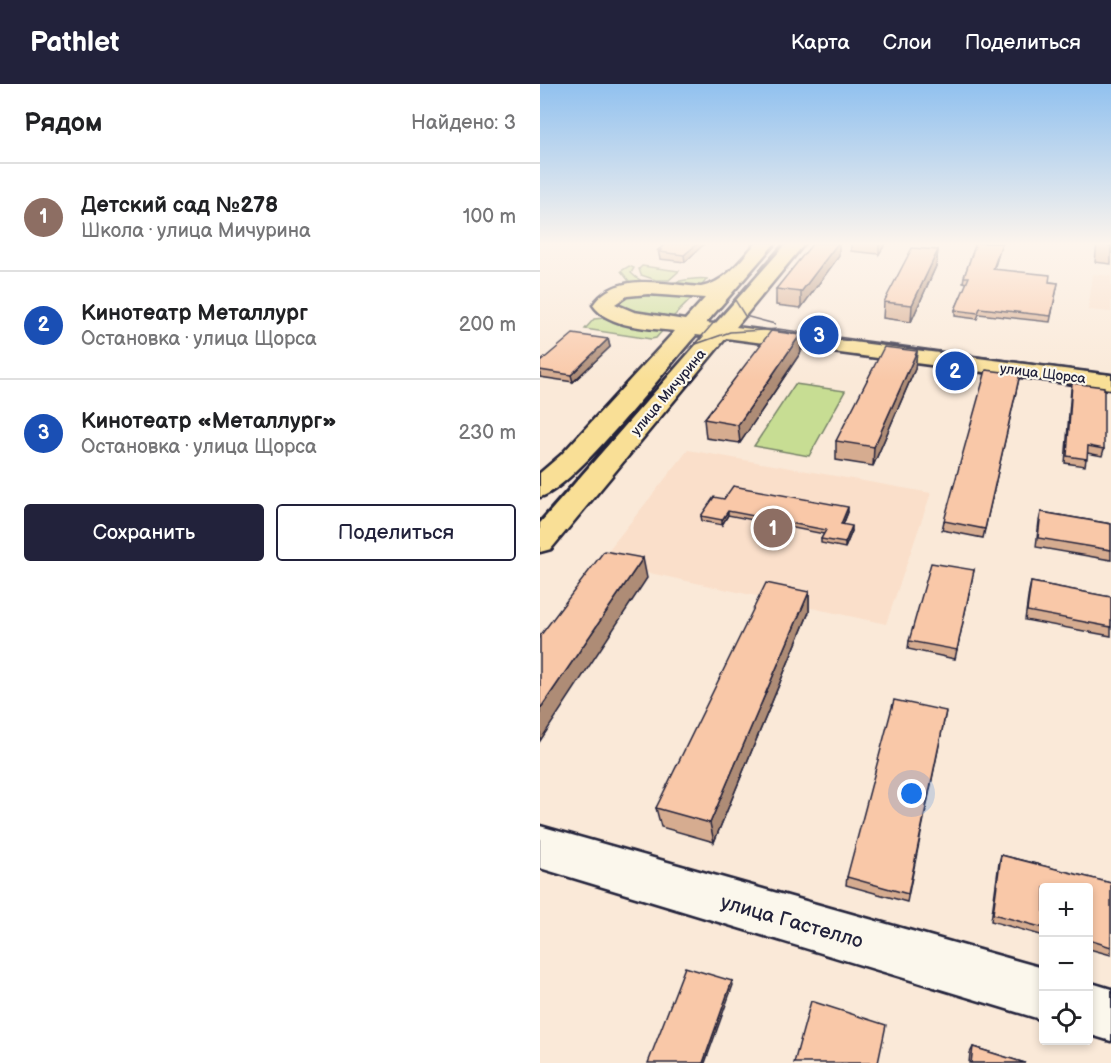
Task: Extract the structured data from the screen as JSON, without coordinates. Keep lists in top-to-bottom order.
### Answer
{
  "streets": {
    "main road": ["улица Щорса", "улица Мичурина"],
    "street": ["улица Гастелло"]
  },
  "crossings": [
    ["улица Щорса", "улица Мичурина"]
  ],
  "page": {
    "header": "Pathlet",
    "nav": ["Карта", "Слои", "Поделиться"],
    "heading": ["Рядом", "Найдено: 3"],
    "list": [
      {
        "mark": "1",
        "name": "Детский сад №278",
        "note": "Школа · улица Мичурина",
        "value": "100 m"
      },
      {
        "mark": "2",
        "name": "Кинотеатр Металлург",
        "note": "Остановка · улица Щорса",
        "value": "200 m"
      },
      {
        "mark": "3",
        "name": "Кинотеатр «Металлург»",
        "note": "Остановка · улица Щорса",
        "value": "230 m"
      }
    ],
    "pins": ["3", "2", "1"],
    "buttons": ["Сохранить", "Поделиться"],
    "map_buttons": ["+", "−"]
  }
}
